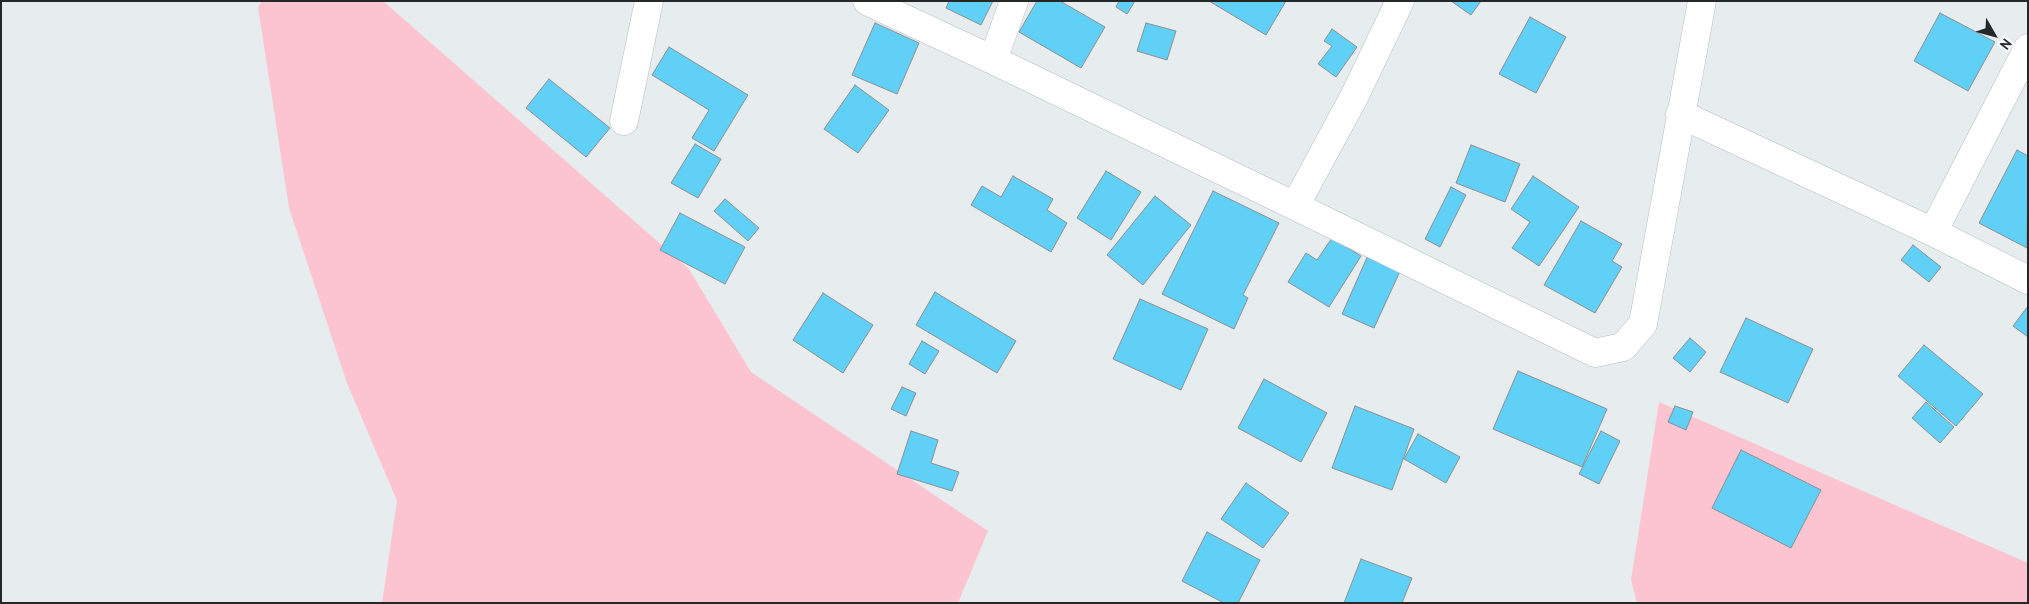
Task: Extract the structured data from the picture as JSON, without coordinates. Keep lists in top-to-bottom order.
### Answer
{
  "north": "bottom right"
}
